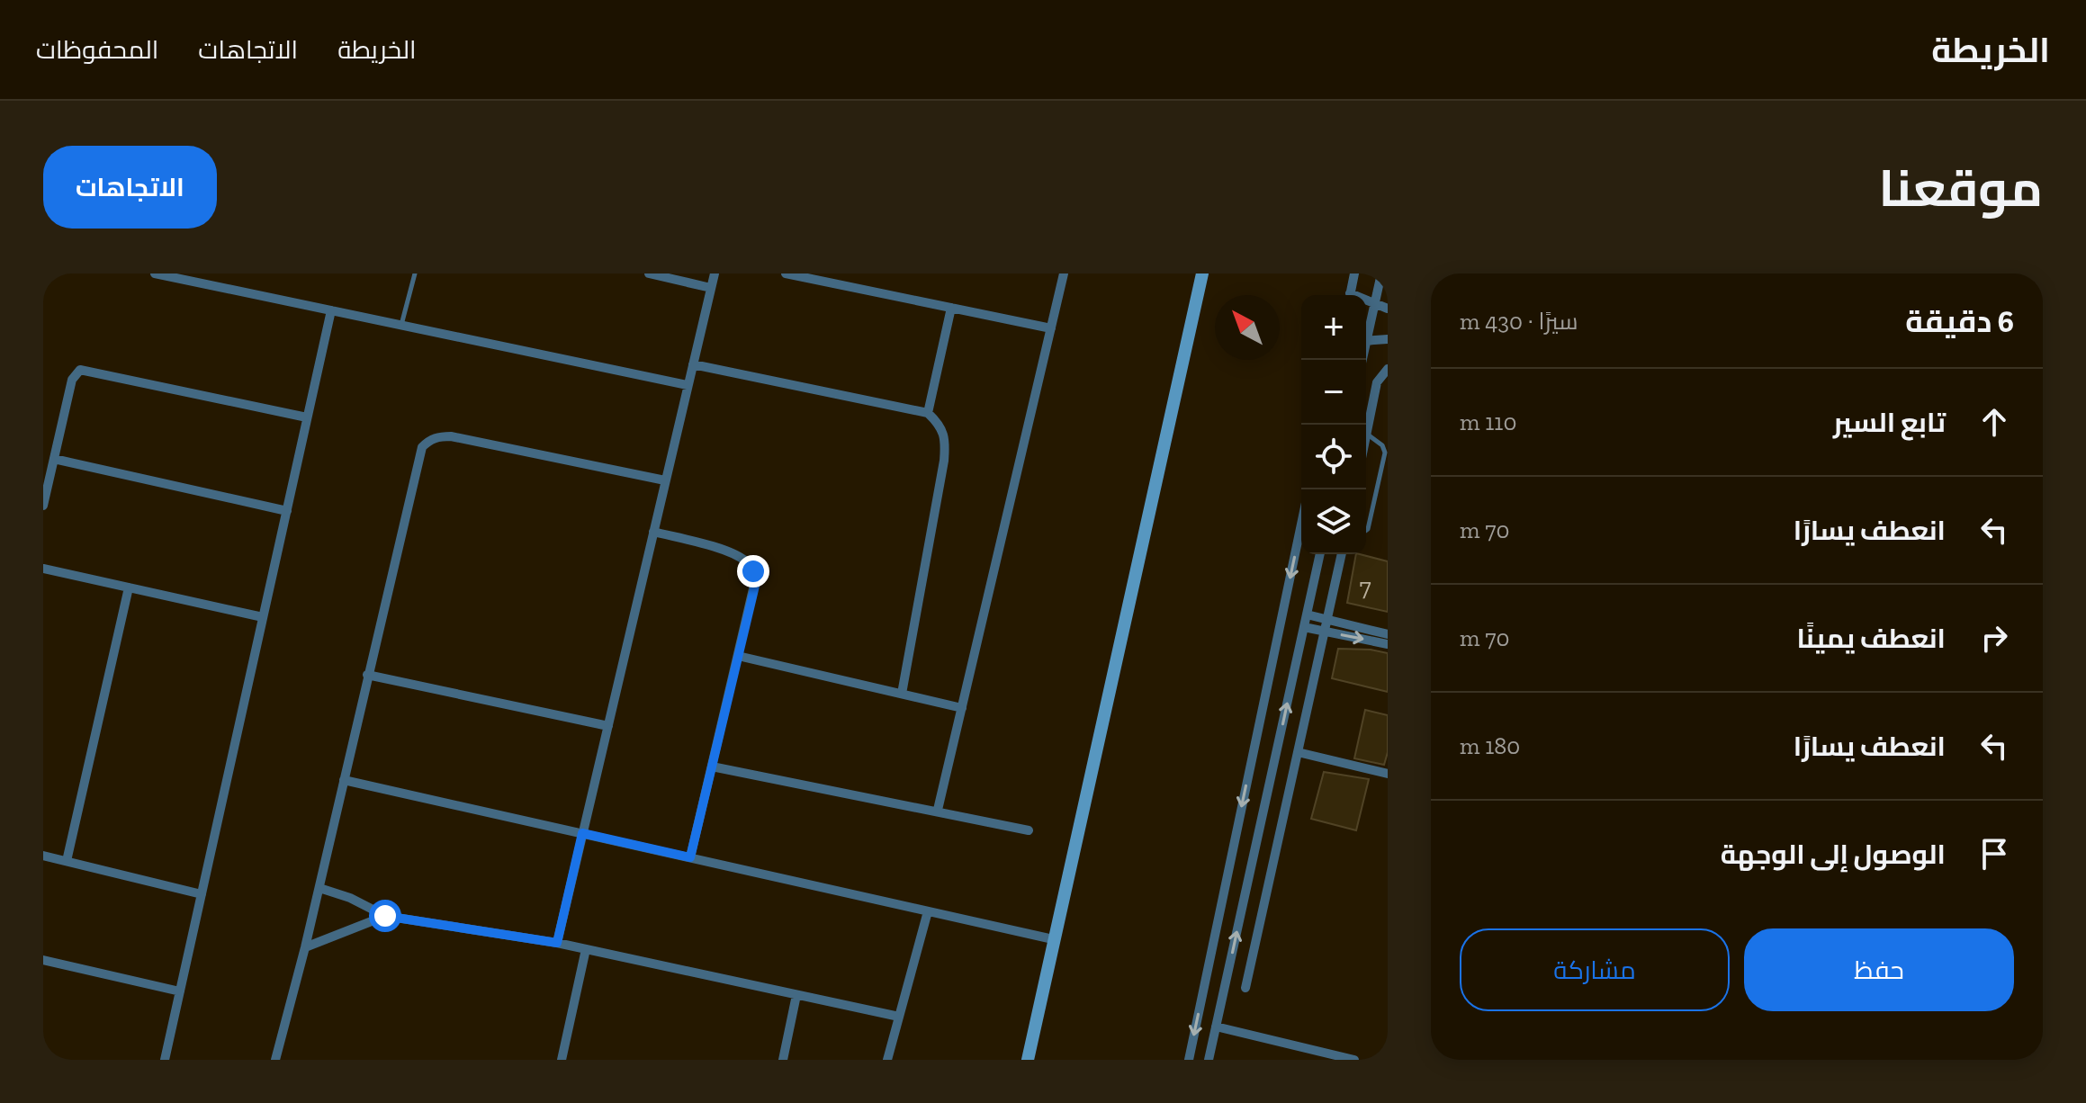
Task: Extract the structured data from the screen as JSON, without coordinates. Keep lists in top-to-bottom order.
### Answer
{
  "house_numbers": ["7"],
  "north": "top left",
  "page": {
    "header": "الخريطة",
    "nav": ["الخريطة", "الاتجاهات", "المحفوظات"],
    "title": "موقعنا",
    "buttons": [
      "الاتجاهات",
      ["حفظ", "مشاركة"]
    ],
    "heading": ["6 دقيقة", "سيرًا · 430 m"],
    "map_buttons": ["+", "−"],
    "list": [
      ["تابع السير", "110 m"],
      ["انعطف يسارًا", "70 m"],
      ["انعطف يمينًا", "70 m"],
      ["انعطف يسارًا", "180 m"],
      "الوصول إلى الوجهة"
    ]
  }
}
